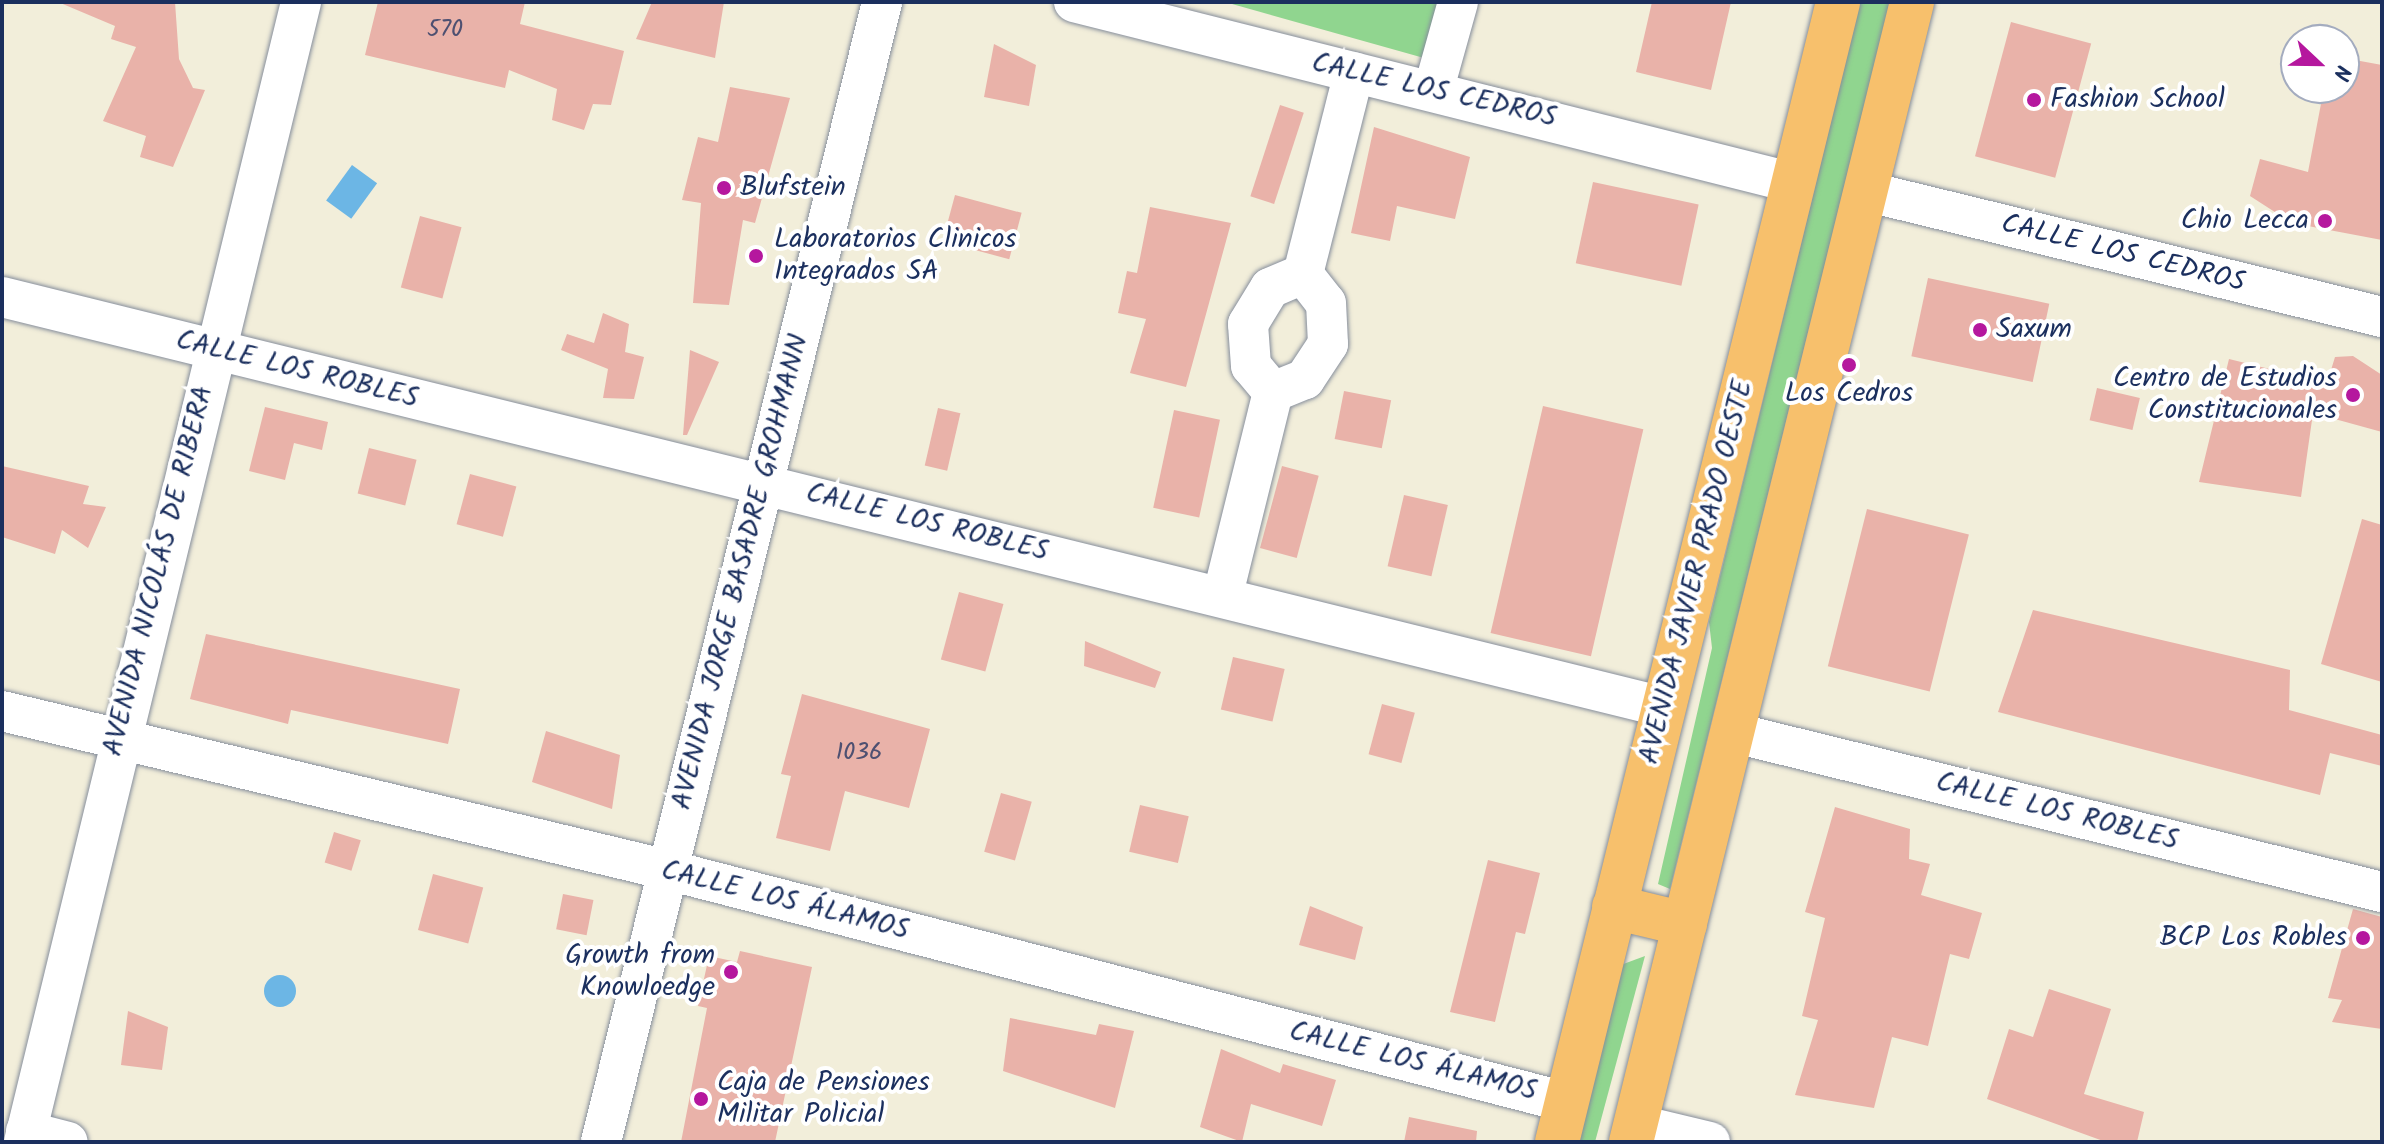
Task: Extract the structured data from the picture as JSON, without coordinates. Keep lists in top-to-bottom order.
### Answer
{
  "streets": {
    "main road": ["AVENIDA JAVIER PRADO OESTE"],
    "street": [
      "CALLE LOS CEDROS",
      "CALLE LOS ROBLES",
      "AVENIDA NICOLÁS DE RIBERA",
      "AVENIDA JORGE BASADRE GROHMANN",
      "CALLE LOS ÁLAMOS"
    ]
  },
  "crossings": [
    ["CALLE LOS CEDROS", "AVENIDA JAVIER PRADO OESTE"],
    ["CALLE LOS ROBLES", "AVENIDA NICOLÁS DE RIBERA"],
    ["CALLE LOS ROBLES", "AVENIDA JORGE BASADRE GROHMANN"],
    ["CALLE LOS ROBLES", "AVENIDA JAVIER PRADO OESTE"],
    ["AVENIDA NICOLÁS DE RIBERA", "CALLE LOS ÁLAMOS"],
    ["AVENIDA JORGE BASADRE GROHMANN", "CALLE LOS ÁLAMOS"],
    ["AVENIDA JAVIER PRADO OESTE", "CALLE LOS ÁLAMOS"]
  ],
  "places": [
    "Fashion School",
    "Blufstein",
    "Chio Lecca",
    "Laboratorios Clinicos Integrados SA",
    "Saxum",
    "Los Cedros",
    "Centro de Estudios Constitucionales",
    "BCP Los Robles",
    "Growth from Knowloedge",
    "Caja de Pensiones Militar Policial"
  ],
  "house_numbers": ["570", "1036"],
  "north": "right"
}
